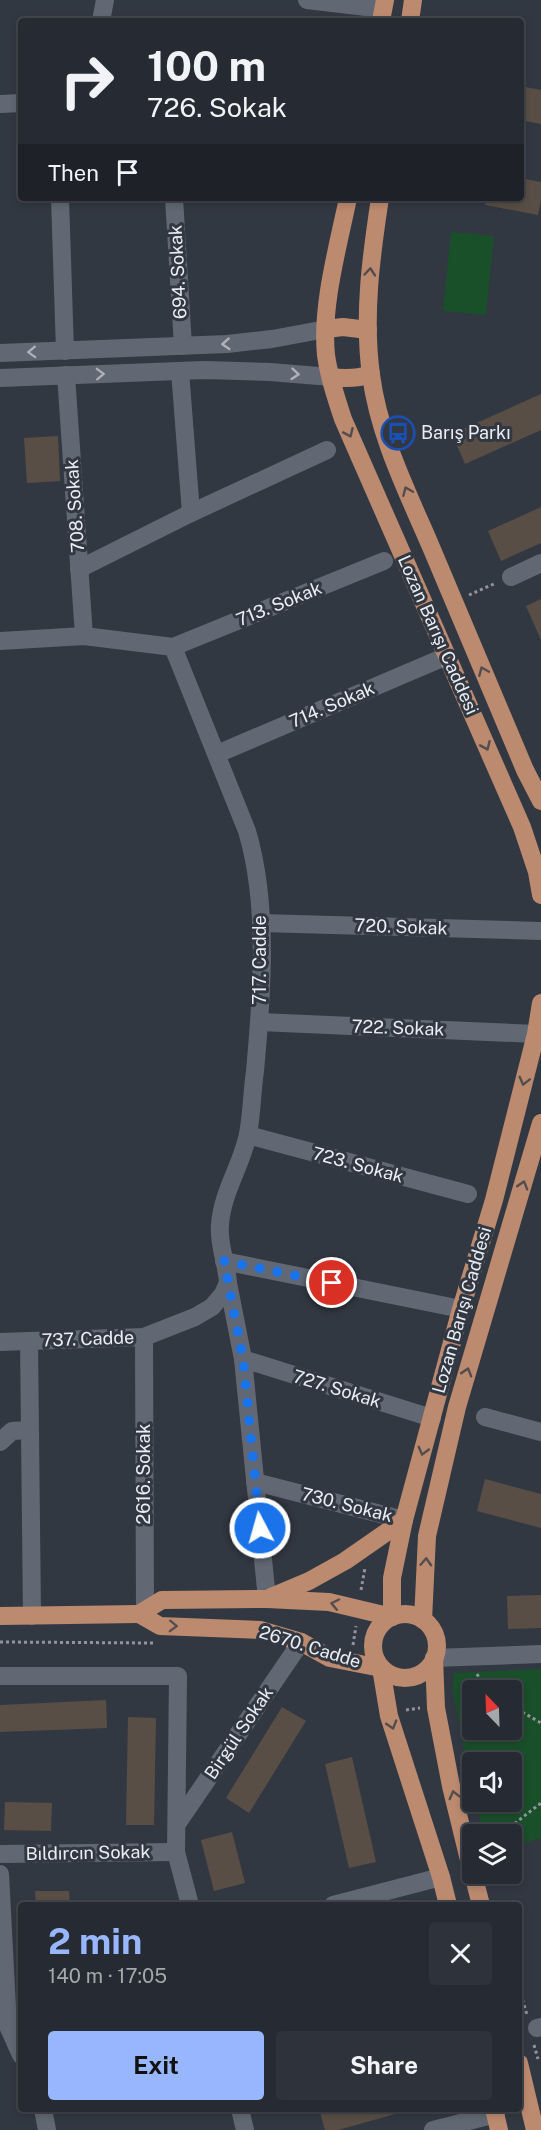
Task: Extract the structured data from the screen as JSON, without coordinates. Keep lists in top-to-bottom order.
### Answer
{
  "streets": {
    "main road": ["Lozan Barışı Caddesi", "2670. Cadde"],
    "street": [
      "694. Sokak",
      "708. Sokak",
      "713. Sokak",
      "714. Sokak",
      "720. Sokak",
      "717. Cadde",
      "722. Sokak",
      "723. Sokak",
      "737. Cadde",
      "727. Sokak",
      "2616. Sokak",
      "730. Sokak",
      "Birgül Sokak",
      "Bıldırcın Sokak"
    ]
  },
  "crossings": [
    ["713. Sokak", "717. Cadde"],
    ["Lozan Barışı Caddesi", "714. Sokak"],
    ["Lozan Barışı Caddesi", "722. Sokak"],
    ["Lozan Barışı Caddesi", "727. Sokak"],
    ["Lozan Barışı Caddesi", "730. Sokak"],
    ["Lozan Barışı Caddesi", "2670. Cadde"],
    ["714. Sokak", "717. Cadde"],
    ["720. Sokak", "717. Cadde"],
    ["717. Cadde", "722. Sokak"],
    ["717. Cadde", "723. Sokak"],
    ["717. Cadde", "737. Cadde"],
    ["717. Cadde", "727. Sokak"],
    ["717. Cadde", "730. Sokak"],
    ["717. Cadde", "2670. Cadde"],
    ["737. Cadde", "2616. Sokak"],
    ["2616. Sokak", "2670. Cadde"],
    ["2670. Cadde", "Birgül Sokak"],
    ["Birgül Sokak", "Bıldırcın Sokak"]
  ],
  "places": {
    "bus stop": ["Barış Parkı"]
  },
  "north": "top left",
  "page": {
    "turn": ["100 m", "726. Sokak"],
    "then": "Then",
    "heading": ["2 min", "140 m · 17:05"],
    "buttons": ["Exit", "Share"]
  }
}
